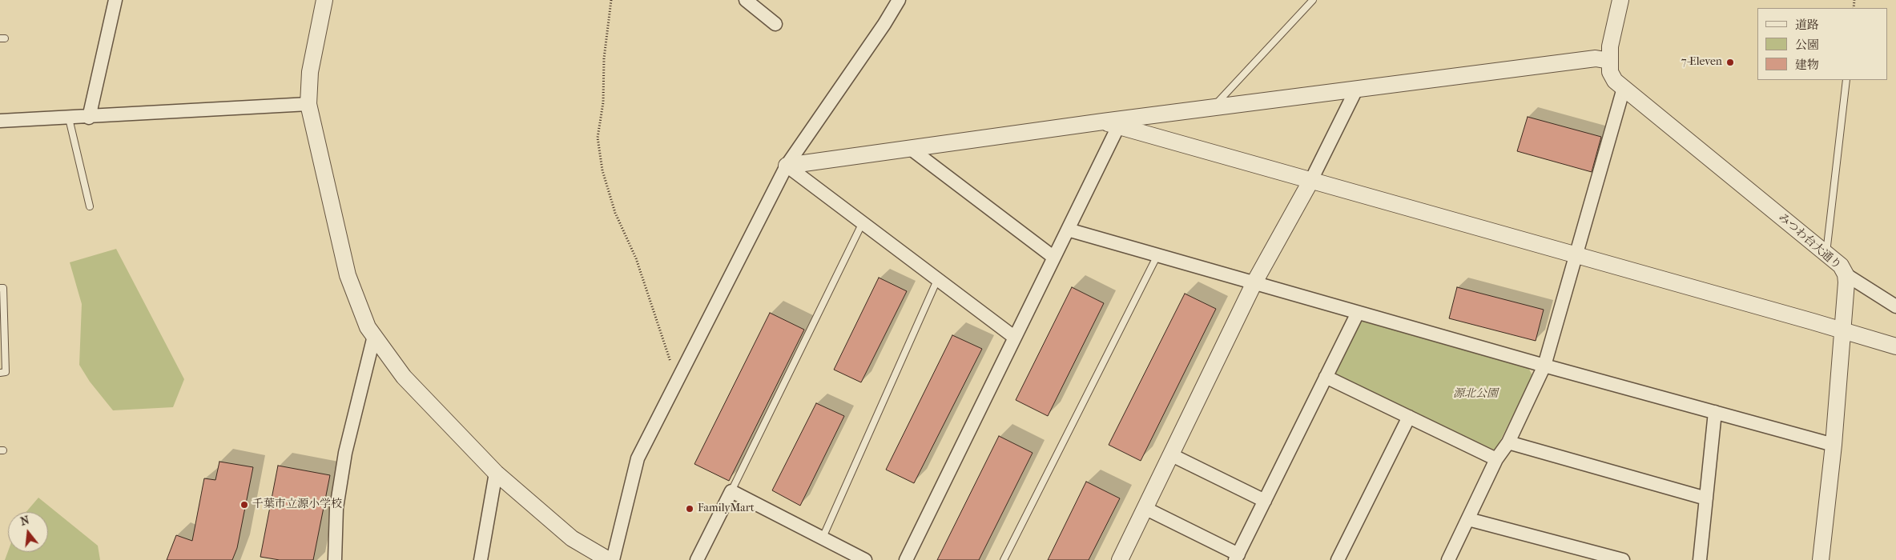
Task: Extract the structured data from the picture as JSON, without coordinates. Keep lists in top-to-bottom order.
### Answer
{
  "streets": {
    "street": ["みつわ台大通り"]
  },
  "parks": ["源北公園"],
  "places": ["7-Eleven", "千葉市立源小学校", "FamilyMart"],
  "legend": ["道路", "公園", "建物"],
  "north": "top"
}
